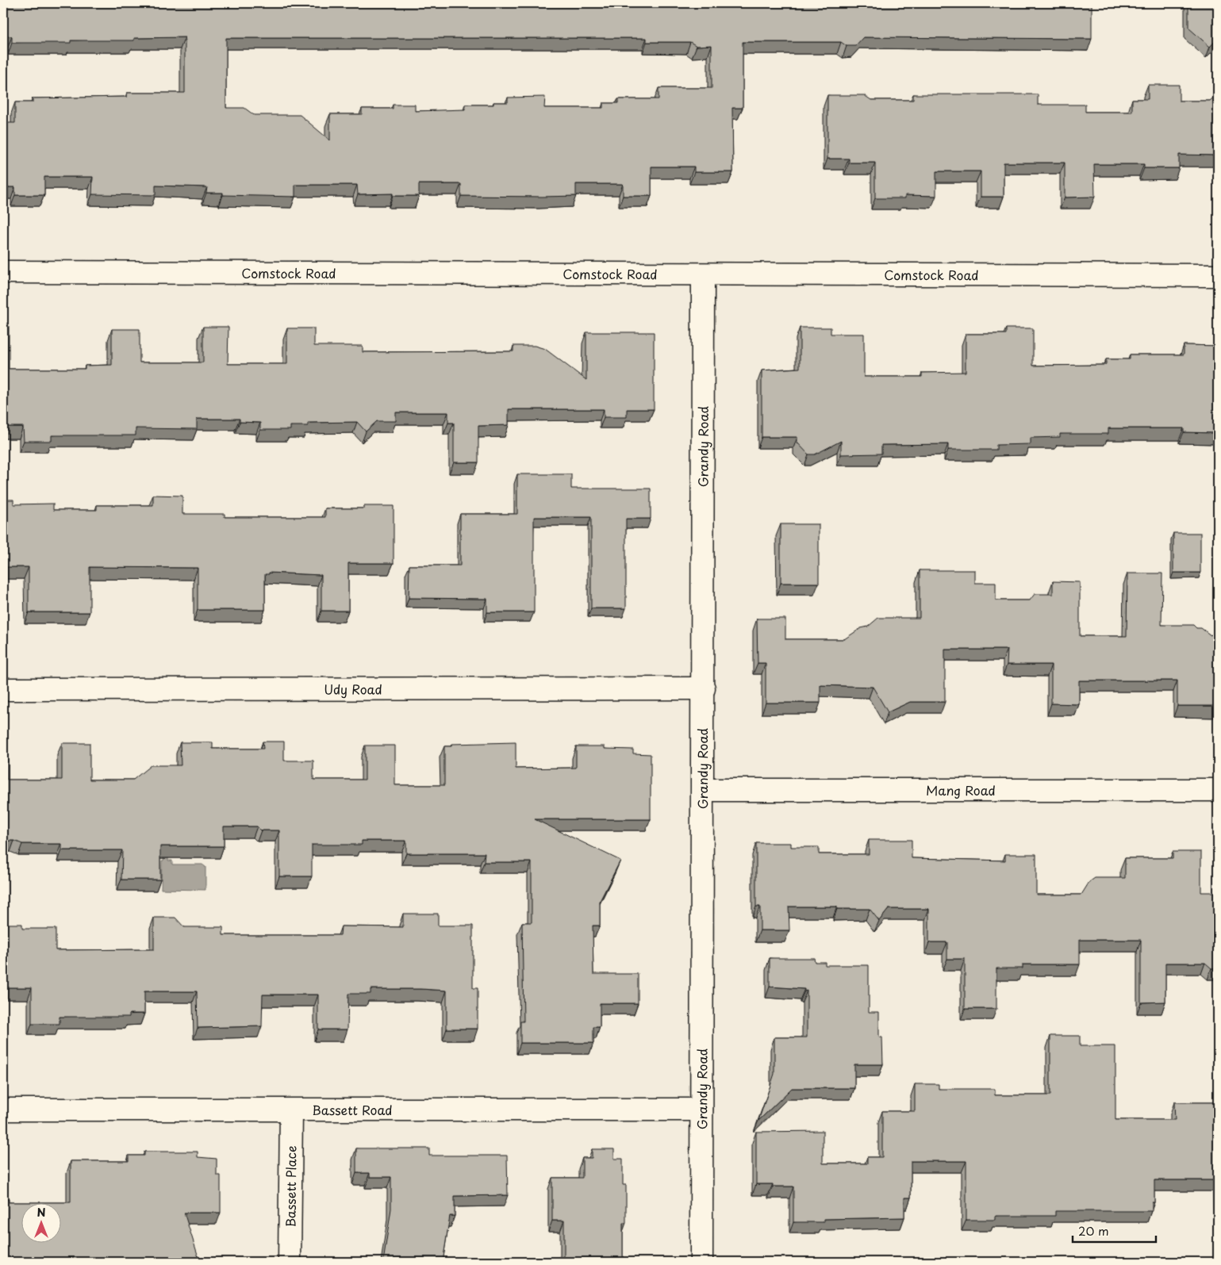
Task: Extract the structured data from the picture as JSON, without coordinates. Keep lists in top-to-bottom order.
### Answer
{
  "streets": {
    "street": [
      "Comstock Road",
      "Grandy Road",
      "Udy Road",
      "Mang Road",
      "Bassett Road",
      "Bassett Place"
    ]
  },
  "crossings": [
    ["Comstock Road", "Grandy Road"],
    ["Grandy Road", "Udy Road"],
    ["Grandy Road", "Mang Road"],
    ["Grandy Road", "Bassett Road"],
    ["Bassett Road", "Bassett Place"]
  ],
  "scale_bar": "20 m",
  "north": "top"
}
